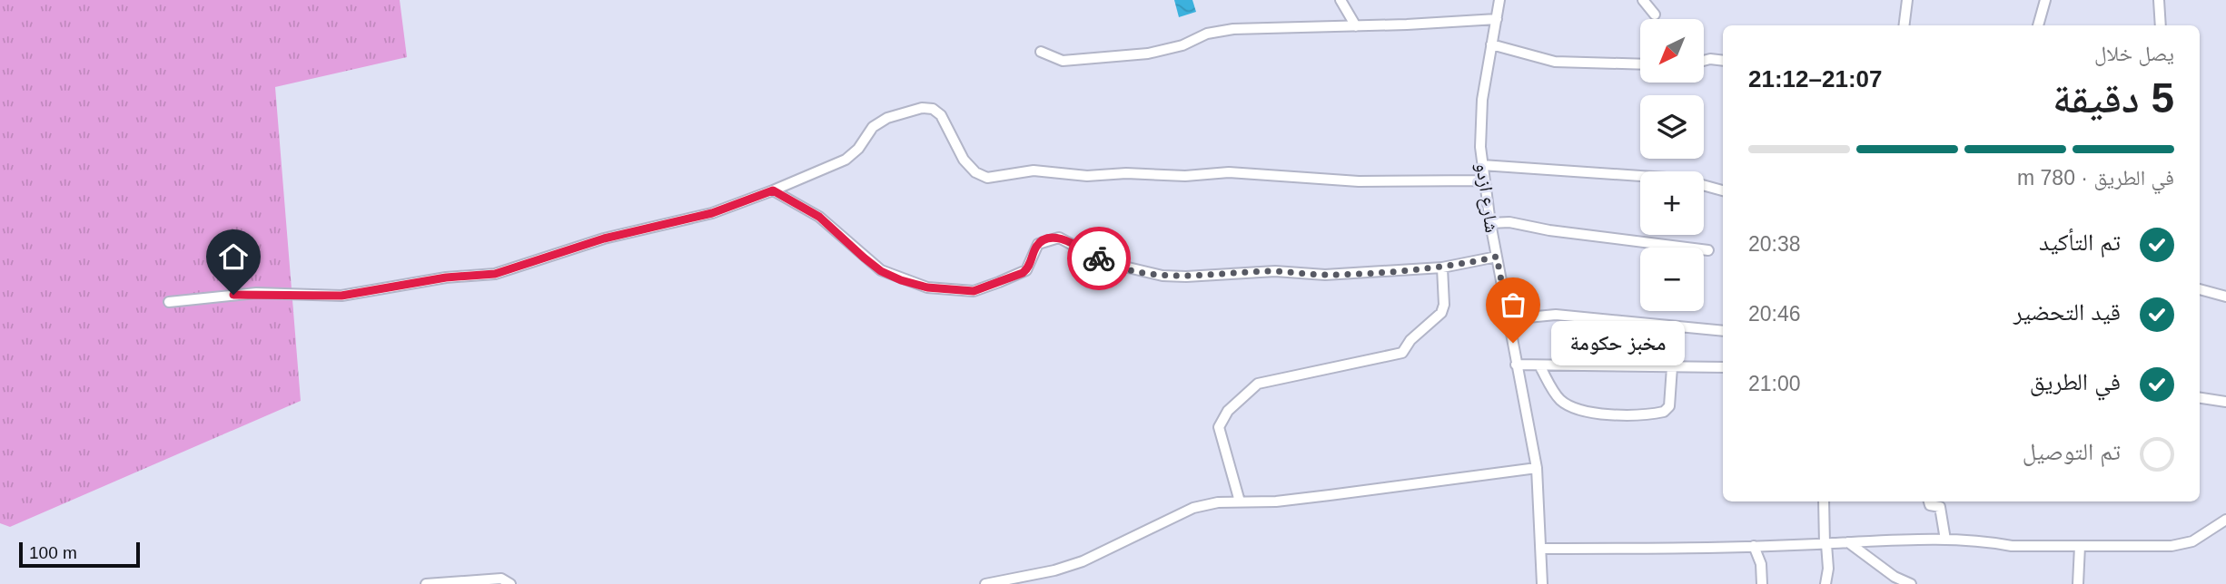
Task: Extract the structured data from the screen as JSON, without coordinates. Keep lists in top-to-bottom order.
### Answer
{
  "streets": {
    "street": ["شارع ازدو"]
  },
  "places": ["مخبز حكومة"],
  "scale_bar": "100 m",
  "north": "bottom left",
  "page": {
    "map_buttons": ["+", "−"],
    "heading": ["5 دقيقة", "يصل خلال", "21:07–21:12"],
    "bar": "في الطريق · 780 m",
    "list": [
      ["تم التأكيد", "20:38"],
      ["قيد التحضير", "20:46"],
      ["في الطريق", "21:00"],
      "تم التوصيل"
    ],
    "bubble": "مخبز حكومة",
    "scale": "100 m"
  }
}
